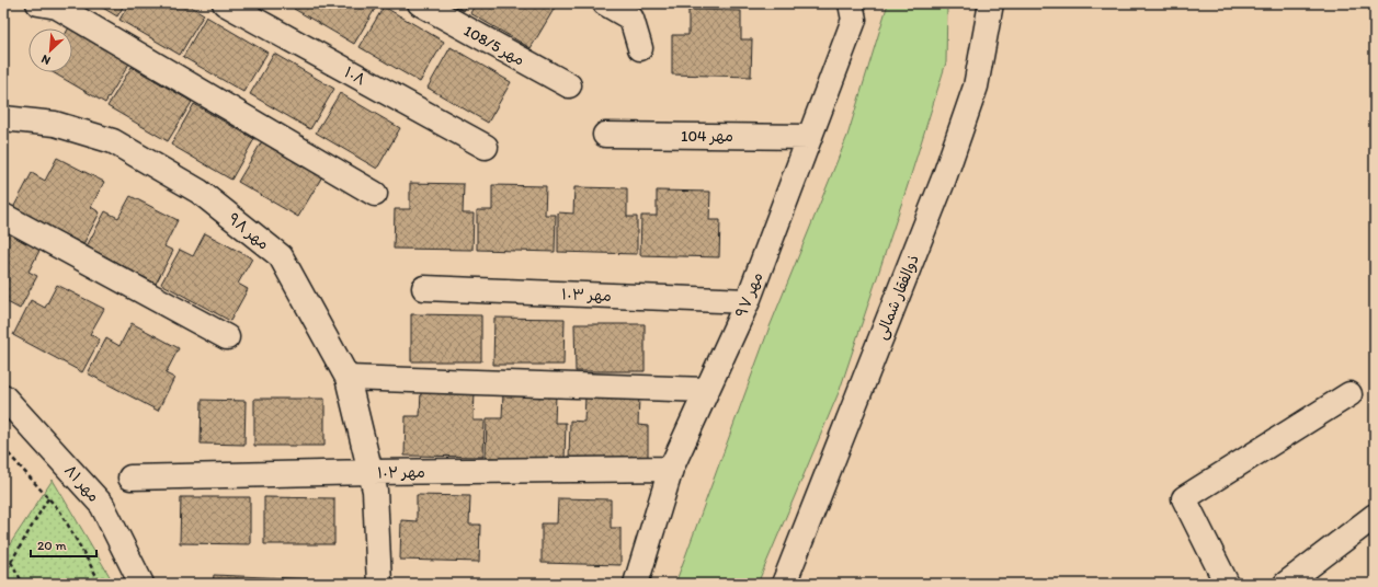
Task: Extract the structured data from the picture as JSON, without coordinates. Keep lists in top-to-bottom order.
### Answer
{
  "streets": {
    "street": [
      "مهر 108/5",
      "۱۰۸",
      "مهر 104",
      "مهر ۹۸",
      "مهر ۱۰۳",
      "مهر ۹۷",
      "ذوالفقار شمالی",
      "مهر ۱۰۲",
      "مهر ۸۱"
    ]
  },
  "crossings": [
    ["مهر 104", "مهر ۹۷"],
    ["مهر ۹۸", "مهر ۱۰۲"],
    ["مهر ۱۰۳", "مهر ۹۷"],
    ["مهر ۹۷", "مهر ۱۰۲"]
  ],
  "scale_bar": "20 m",
  "north": "bottom left"
}
